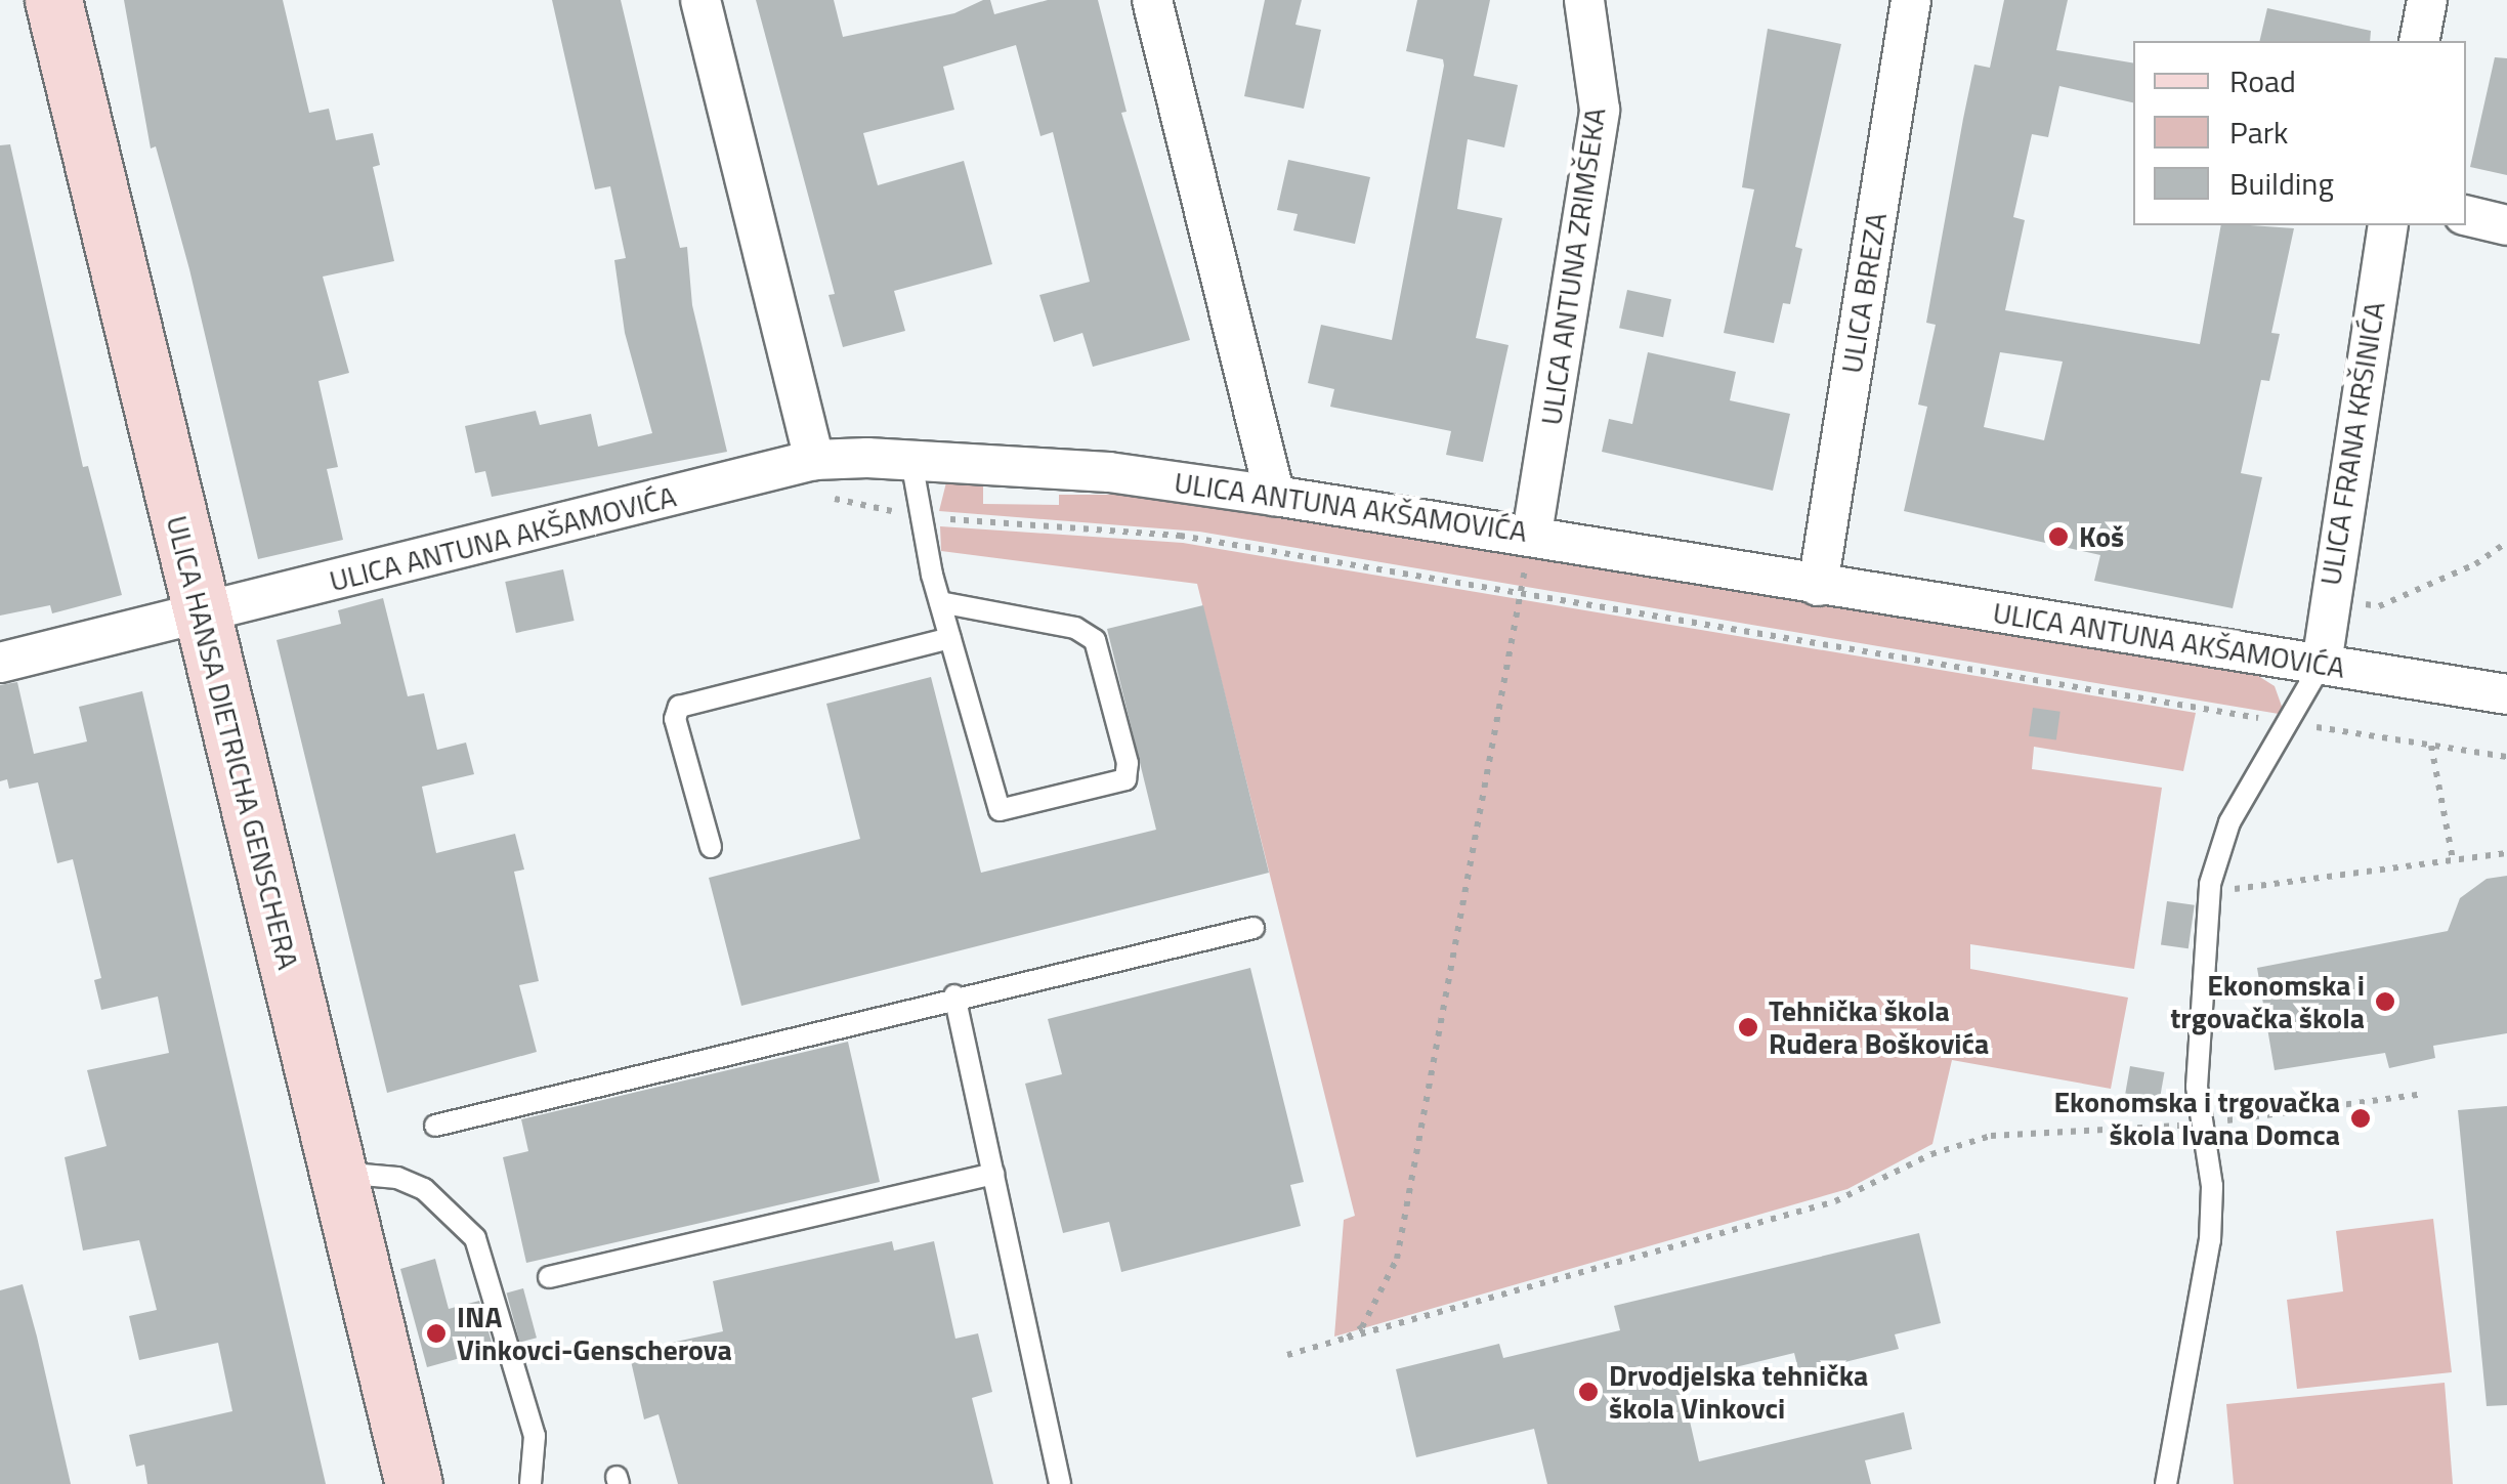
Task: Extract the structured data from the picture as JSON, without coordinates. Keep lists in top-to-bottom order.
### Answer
{
  "streets": {
    "main road": ["ULICA HANSA DIETRICHA GENSCHERA"],
    "street": [
      "ULICA ANTUNA ZRIMŠEKA",
      "ULICA BREZA",
      "ULICA FRANA KRŠINIĆA",
      "ULICA ANTUNA AKŠAMOVIĆA"
    ]
  },
  "crossings": [
    ["ULICA ANTUNA ZRIMŠEKA", "ULICA ANTUNA AKŠAMOVIĆA"],
    ["ULICA BREZA", "ULICA ANTUNA AKŠAMOVIĆA"],
    ["ULICA FRANA KRŠINIĆA", "ULICA ANTUNA AKŠAMOVIĆA"],
    ["ULICA ANTUNA AKŠAMOVIĆA", "ULICA HANSA DIETRICHA GENSCHERA"]
  ],
  "places": [
    "Koš",
    "Ekonomska i trgovačka škola",
    "Tehnička škola Ruđera Boškovića",
    "Ekonomska i trgovačka škola Ivana Domca",
    "INA Vinkovci-Genscherova",
    "Drvodjelska tehnička škola Vinkovci"
  ],
  "legend": ["Road", "Park", "Building"]
}
